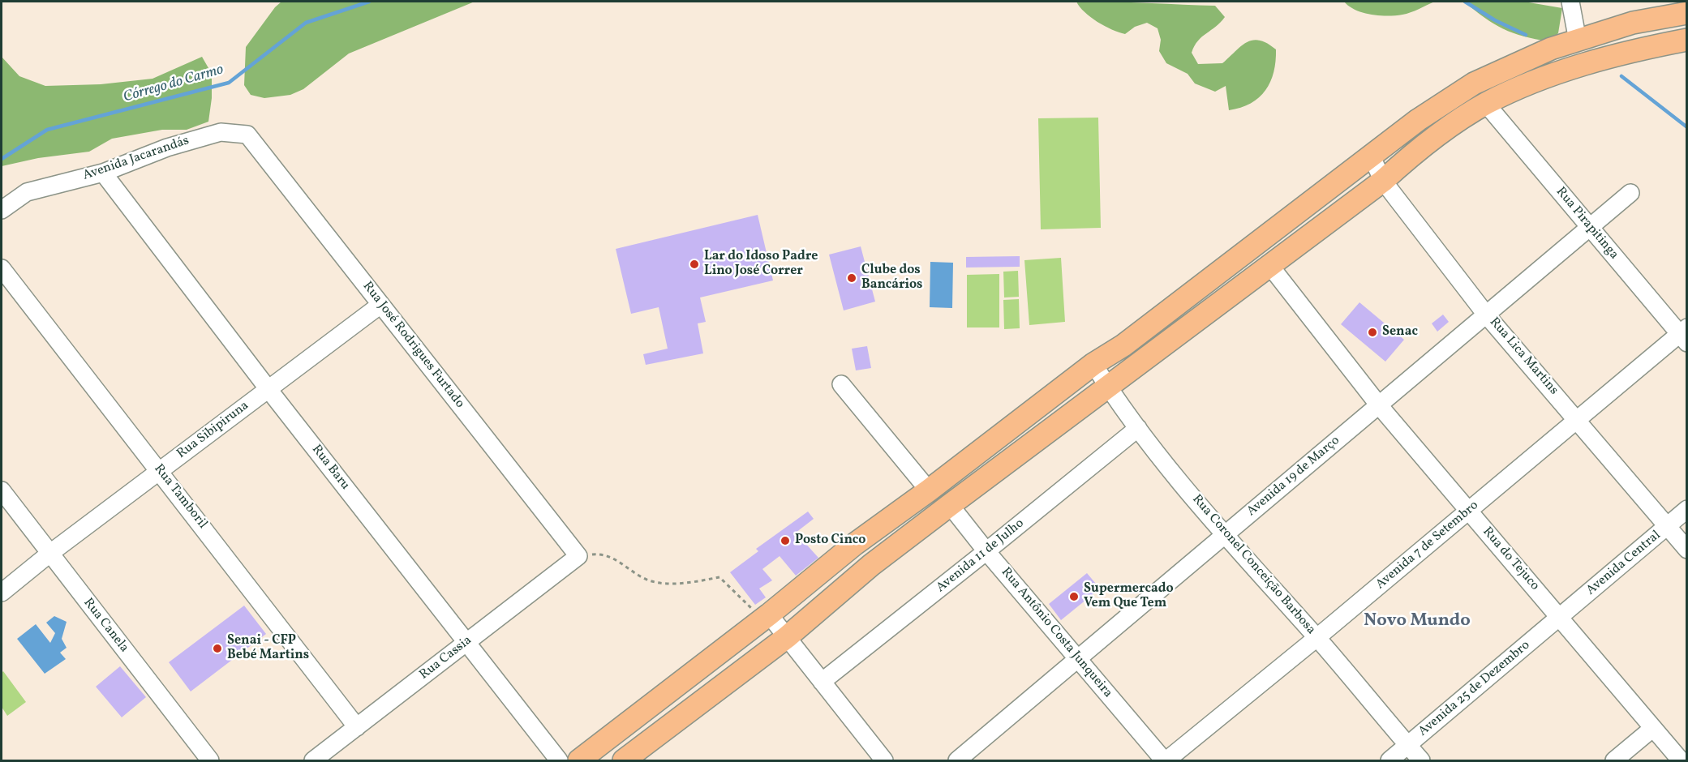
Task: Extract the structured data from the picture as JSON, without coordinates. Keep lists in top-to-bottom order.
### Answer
{
  "streets": {
    "street": [
      "Avenida Jacarandás",
      "Rua Pirapitinga",
      "Rua José Rodrigues Furtado",
      "Rua Lica Martins",
      "Rua Sibipiruna",
      "Rua Baru",
      "Avenida 19 de Março",
      "Rua Tamboril",
      "Avenida 7 de Setembro",
      "Avenida 11 de Julho",
      "Rua do Tejuco",
      "Avenida Central",
      "Rua Coronel Conceição Barbosa",
      "Rua Canela",
      "Rua Antônio Costa Junqueira",
      "Rua Cassia",
      "Avenida 25 de Dezembro"
    ]
  },
  "crossings": [
    ["Avenida Jacarandás", "Rua José Rodrigues Furtado"],
    ["Avenida Jacarandás", "Rua Baru"],
    ["Rua Pirapitinga", "Avenida 19 de Março"],
    ["Rua Pirapitinga", "Avenida 7 de Setembro"],
    ["Rua José Rodrigues Furtado", "Rua Sibipiruna"],
    ["Rua José Rodrigues Furtado", "Rua Cassia"],
    ["Rua Lica Martins", "Avenida 19 de Março"],
    ["Rua Lica Martins", "Avenida 7 de Setembro"],
    ["Rua Lica Martins", "Avenida Central"],
    ["Rua Sibipiruna", "Rua Baru"],
    ["Rua Sibipiruna", "Rua Tamboril"],
    ["Rua Sibipiruna", "Rua Canela"],
    ["Rua Baru", "Rua Cassia"],
    ["Avenida 19 de Março", "Rua do Tejuco"],
    ["Avenida 19 de Março", "Rua Coronel Conceição Barbosa"],
    ["Avenida 19 de Março", "Rua Antônio Costa Junqueira"],
    ["Rua Tamboril", "Rua Cassia"],
    ["Avenida 7 de Setembro", "Rua do Tejuco"],
    ["Avenida 7 de Setembro", "Rua Coronel Conceição Barbosa"],
    ["Avenida 7 de Setembro", "Rua Antônio Costa Junqueira"],
    ["Avenida 11 de Julho", "Rua Coronel Conceição Barbosa"],
    ["Avenida 11 de Julho", "Rua Antônio Costa Junqueira"],
    ["Rua do Tejuco", "Avenida Central"],
    ["Rua do Tejuco", "Avenida 25 de Dezembro"],
    ["Avenida Central", "Avenida 25 de Dezembro"],
    ["Rua Coronel Conceição Barbosa", "Avenida 25 de Dezembro"]
  ],
  "districts": ["Novo Mundo"],
  "water": ["Córrego do Carmo"],
  "places": [
    "Lar do Idoso Padre Lino José Correr",
    "Clube dos Bancários",
    "Senac",
    "Posto Cinco",
    "Supermercado Vem Que Tem",
    "Senai - CFP Bebé Martins"
  ]
}
